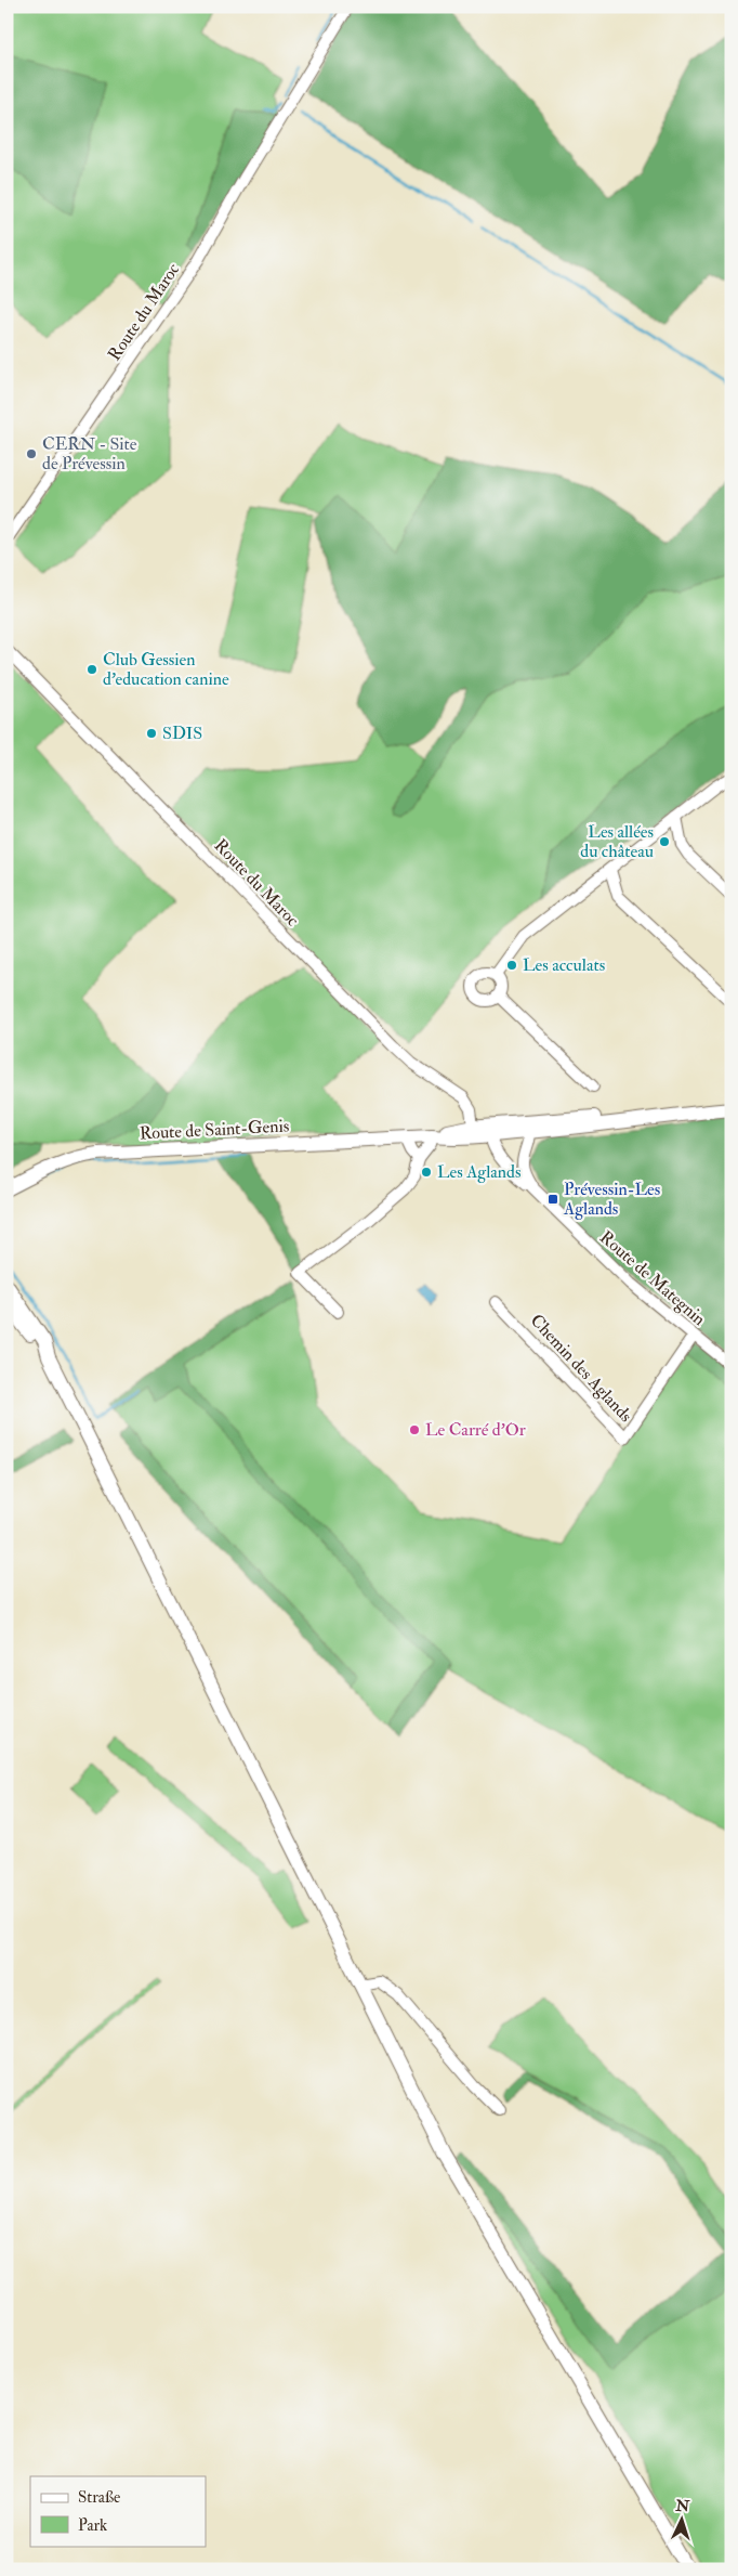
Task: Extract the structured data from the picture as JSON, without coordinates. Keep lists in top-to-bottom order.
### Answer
{
  "streets": {
    "main road": ["Route de Saint-Genis"],
    "street": ["Route du Maroc", "Route de Mategnin", "Chemin des Aglands"]
  },
  "crossings": [
    ["Route du Maroc", "Route de Saint-Genis"],
    ["Route de Saint-Genis", "Route de Mategnin"],
    ["Route de Mategnin", "Chemin des Aglands"]
  ],
  "places": {
    "other": [
      "CERN - Site de Prévessin",
      "Club Gessien d'education canine",
      "SDIS",
      "Les allées du château",
      "Les acculats",
      "Les Aglands",
      "Le Carré d'Or"
    ],
    "transit": ["Prévessin-Les Aglands"]
  },
  "legend": ["Straße", "Park"],
  "north": "top"
}
